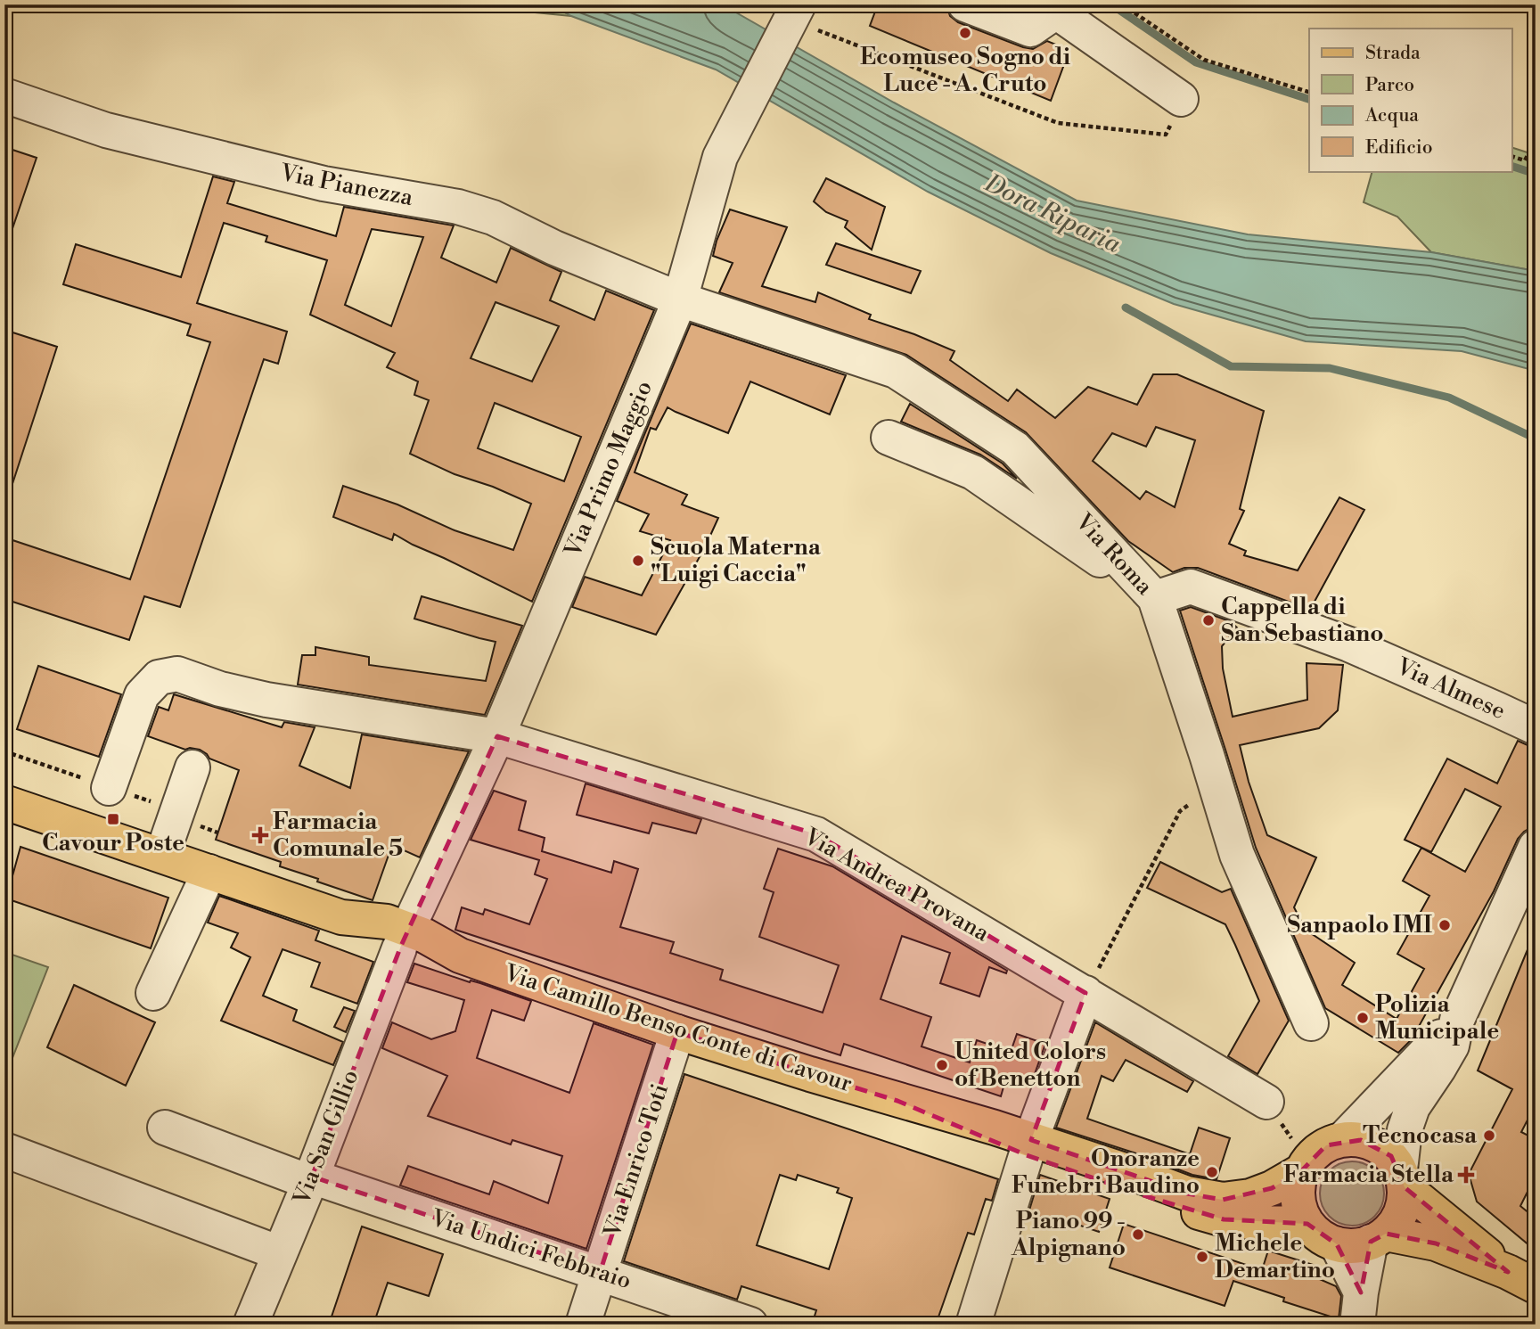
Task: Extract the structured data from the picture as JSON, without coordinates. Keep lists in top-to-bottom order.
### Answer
{
  "streets": {
    "main road": ["Via Camillo Benso Conte di Cavour"],
    "street": [
      "Via Pianezza",
      "Via Primo Maggio",
      "Via Roma",
      "Via Almese",
      "Via Andrea Provana",
      "Via San Gillio",
      "Via Enrico Toti",
      "Via Undici Febbraio"
    ]
  },
  "crossings": [
    ["Via Pianezza", "Via Primo Maggio"],
    ["Via Pianezza", "Via Roma"],
    ["Via Primo Maggio", "Via Roma"],
    ["Via Primo Maggio", "Via Andrea Provana"],
    ["Via Primo Maggio", "Via Camillo Benso Conte di Cavour"],
    ["Via Primo Maggio", "Via San Gillio"],
    ["Via Roma", "Via Almese"],
    ["Via Camillo Benso Conte di Cavour", "Via San Gillio"],
    ["Via Camillo Benso Conte di Cavour", "Via Enrico Toti"],
    ["Via San Gillio", "Via Undici Febbraio"],
    ["Via Enrico Toti", "Via Undici Febbraio"]
  ],
  "water": ["Dora Riparia"],
  "places": {
    "other": [
      "Ecomuseo Sogno di Luce - A. Cruto",
      "Scuola Materna \"Luigi Caccia\"",
      "Cappella di San Sebastiano",
      "Sanpaolo IMI",
      "Polizia Municipale",
      "United Colors of Benetton",
      "Tecnocasa",
      "Onoranze Funebri Baudino",
      "Piano 99 - Alpignano",
      "Michele Demartino"
    ],
    "transit": ["Cavour Poste"],
    "health": ["Farmacia Comunale 5", "Farmacia Stella"]
  },
  "legend": [
    "Strada",
    "Parco",
    "Acqua",
    "Edificio"
  ]
}
